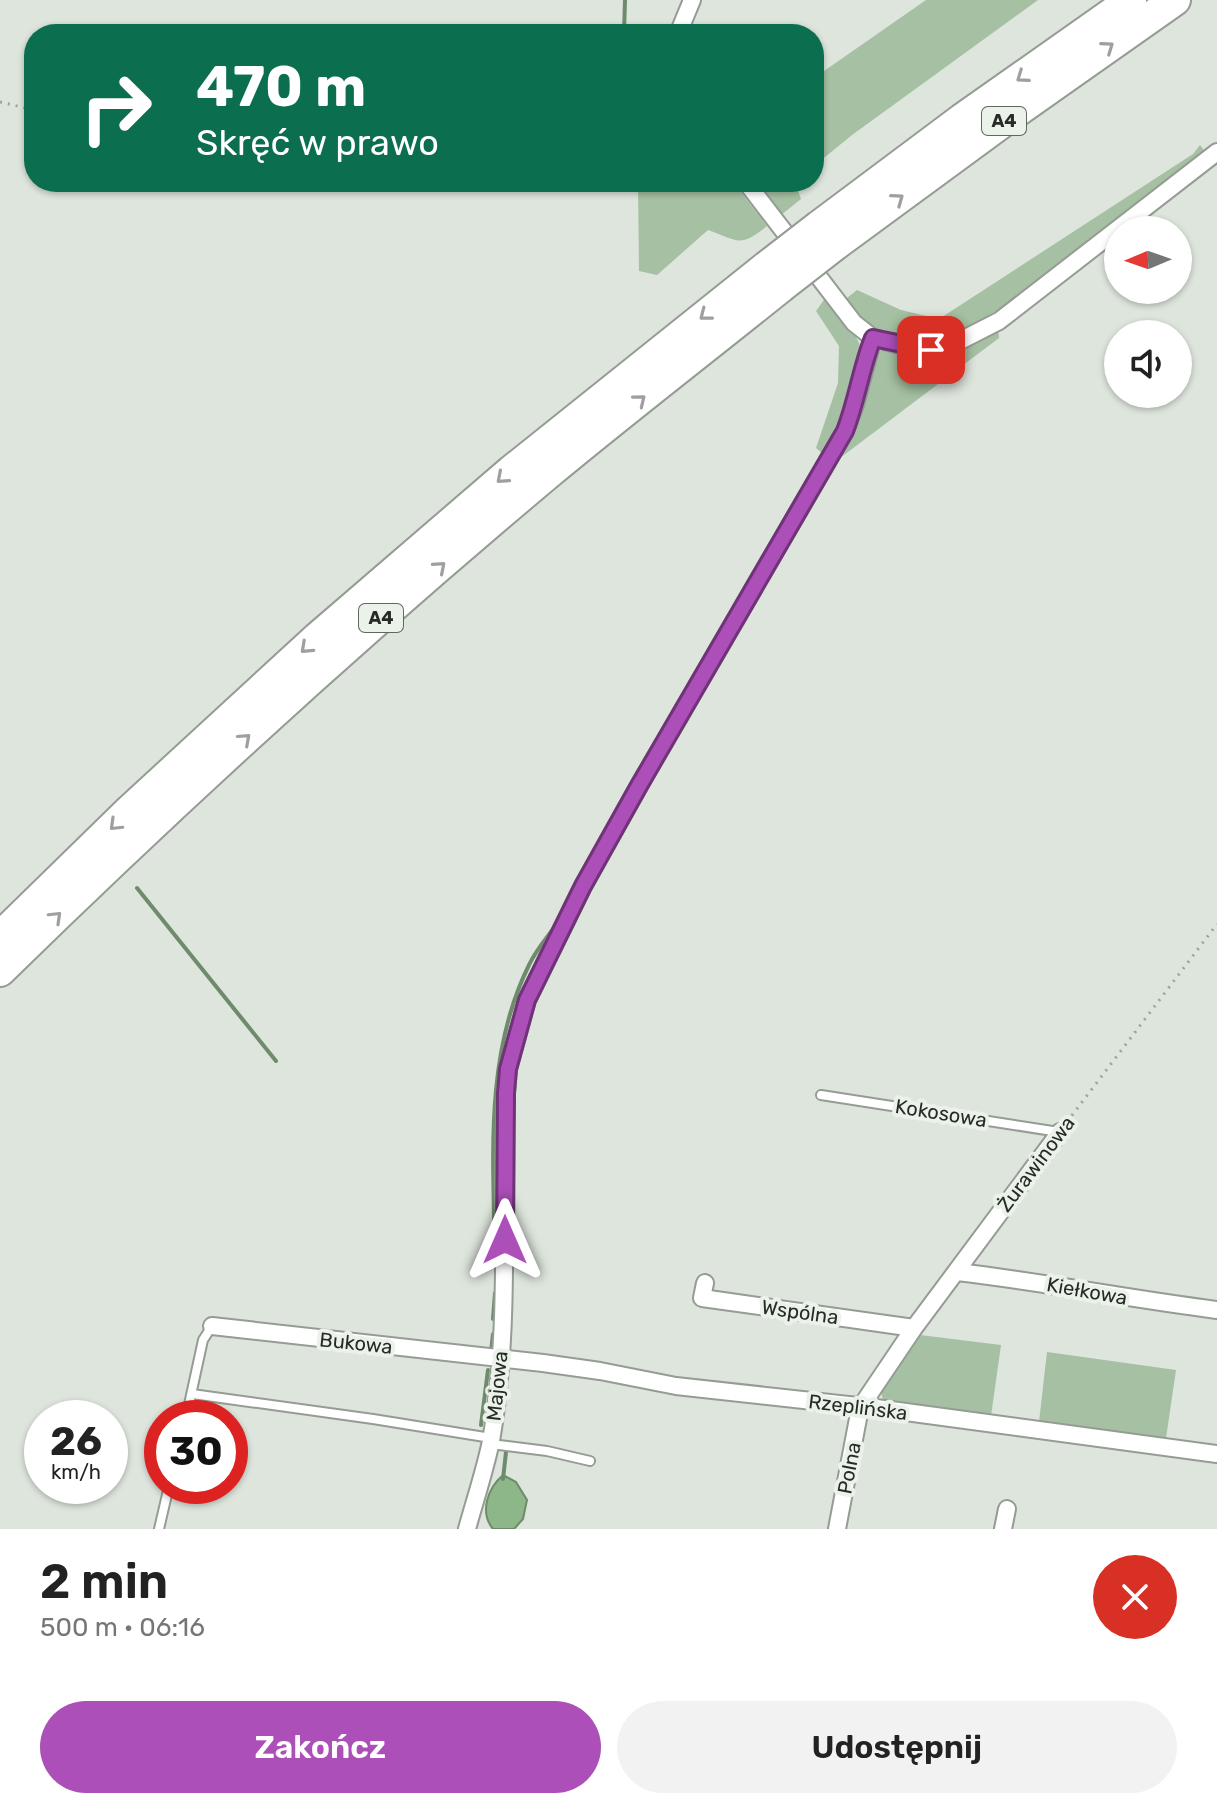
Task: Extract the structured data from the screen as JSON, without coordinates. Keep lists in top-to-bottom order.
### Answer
{
  "streets": {
    "highway": ["A4"],
    "street": [
      "Żurawinowa",
      "Kiełkowa",
      "Wspólna",
      "Bukowa",
      "Majowa",
      "Rzeplińska",
      "Polna"
    ],
    "lane": ["Kokosowa"]
  },
  "crossings": [
    ["Kokosowa", "Żurawinowa"],
    ["Żurawinowa", "Kiełkowa"],
    ["Żurawinowa", "Wspólna"],
    ["Żurawinowa", "Rzeplińska"],
    ["Żurawinowa", "Polna"],
    ["Bukowa", "Majowa"],
    ["Bukowa", "Rzeplińska"],
    ["Majowa", "Rzeplińska"],
    ["Rzeplińska", "Polna"]
  ],
  "north": "left",
  "page": {
    "turn": ["470 m", "Skręć w prawo"],
    "speed": "26 km/h",
    "limit": "30",
    "heading": ["2 min", "500 m · 06:16"],
    "buttons": ["Zakończ", "Udostępnij"]
  }
}
